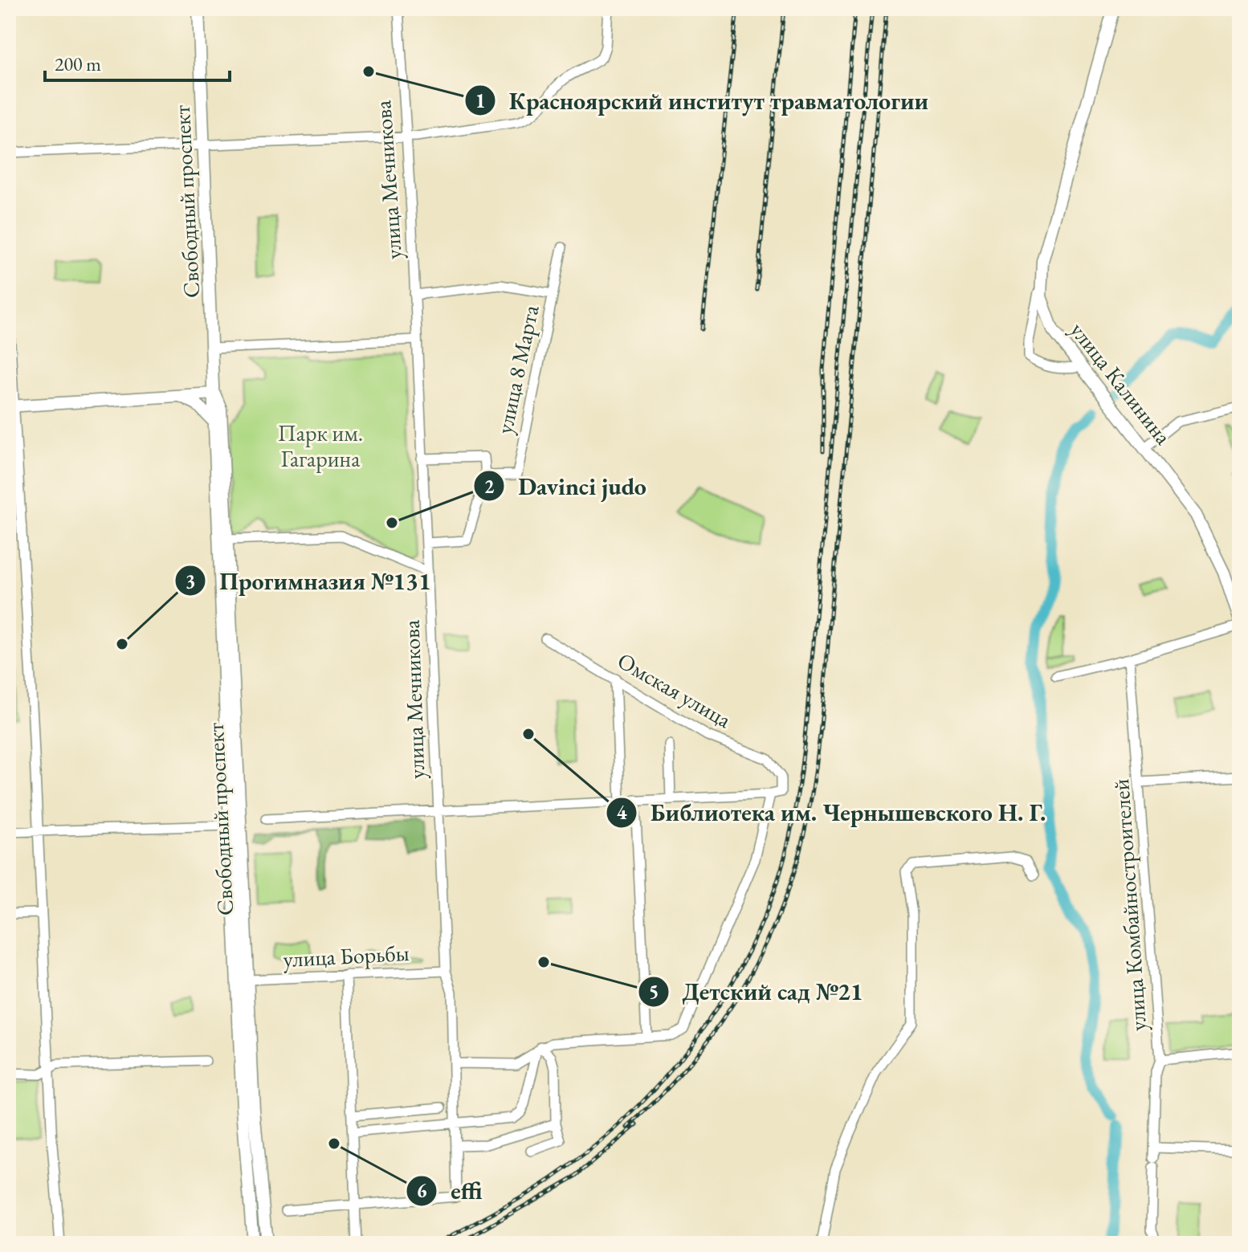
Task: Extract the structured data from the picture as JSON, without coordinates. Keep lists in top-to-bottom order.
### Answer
{
  "streets": {
    "main road": ["Свободный проспект", "улица Калинина"],
    "street": [
      "улица Мечникова",
      "улица 8 Марта",
      "Омская улица",
      "улица Комбайностроителей",
      "улица Борьбы"
    ]
  },
  "crossings": [
    ["улица Мечникова", "улица Борьбы"],
    ["Свободный проспект", "улица Борьбы"]
  ],
  "parks": ["Парк им. Гагарина"],
  "places": [
    "Красноярский институт травматологии",
    "Davinci judo",
    "Прогимназия №131",
    "Библиотека им. Чернышевского Н. Г.",
    "Детский сад №21",
    "effi"
  ],
  "scale_bar": "200 m"
}
